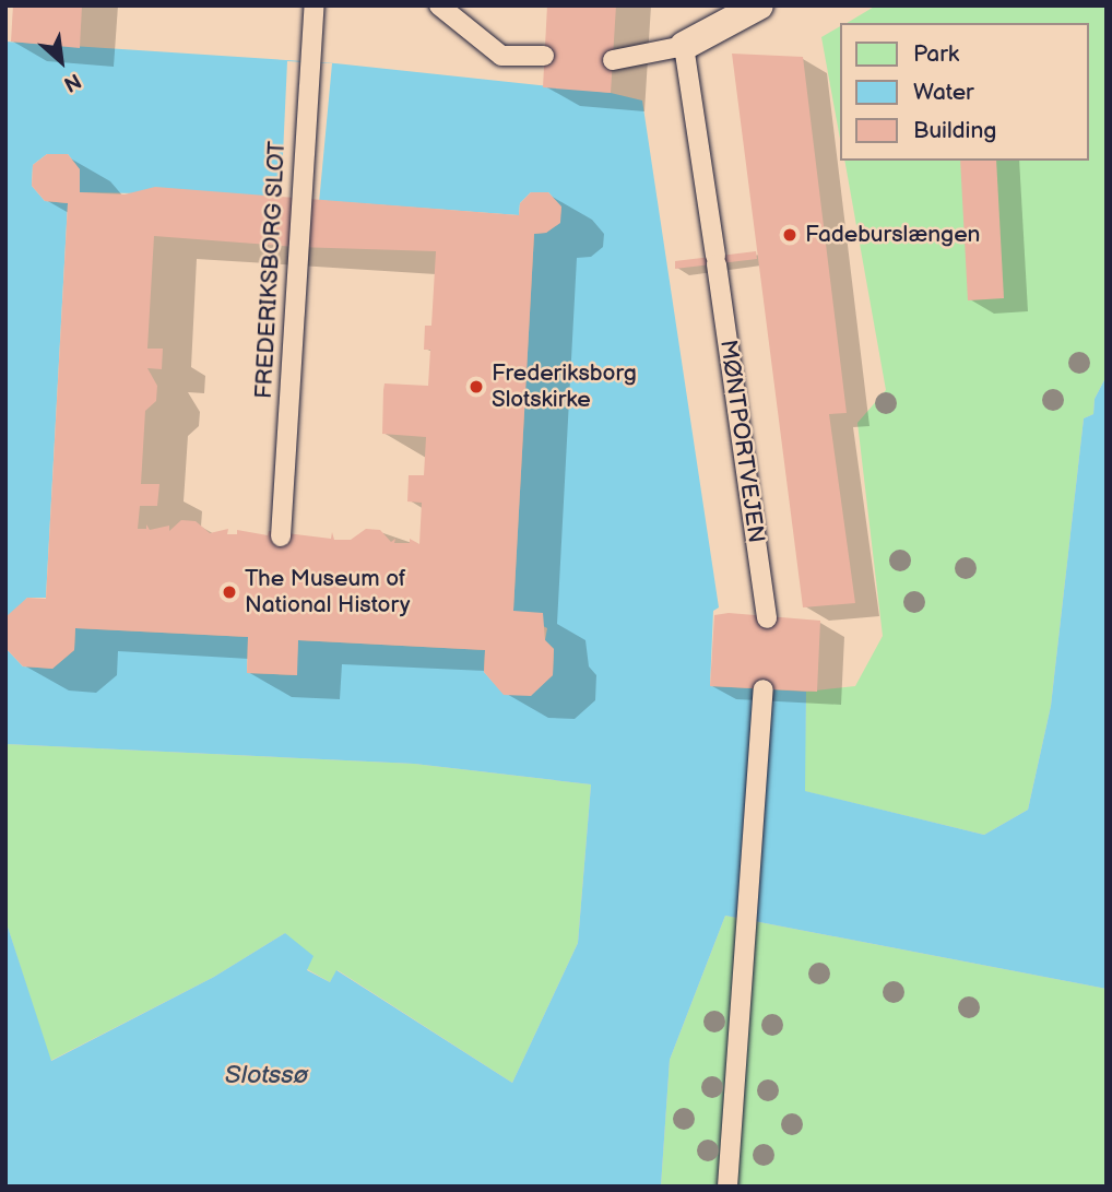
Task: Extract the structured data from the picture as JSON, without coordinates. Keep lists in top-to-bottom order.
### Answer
{
  "streets": {
    "lane": ["FREDERIKSBORG SLOT", "MØNTPORTVEJEN"]
  },
  "water": ["Slotssø"],
  "places": ["Fadeburslængen", "Frederiksborg Slotskirke", "The Museum of National History"],
  "legend": ["Park", "Water", "Building"],
  "north": "bottom right"
}
